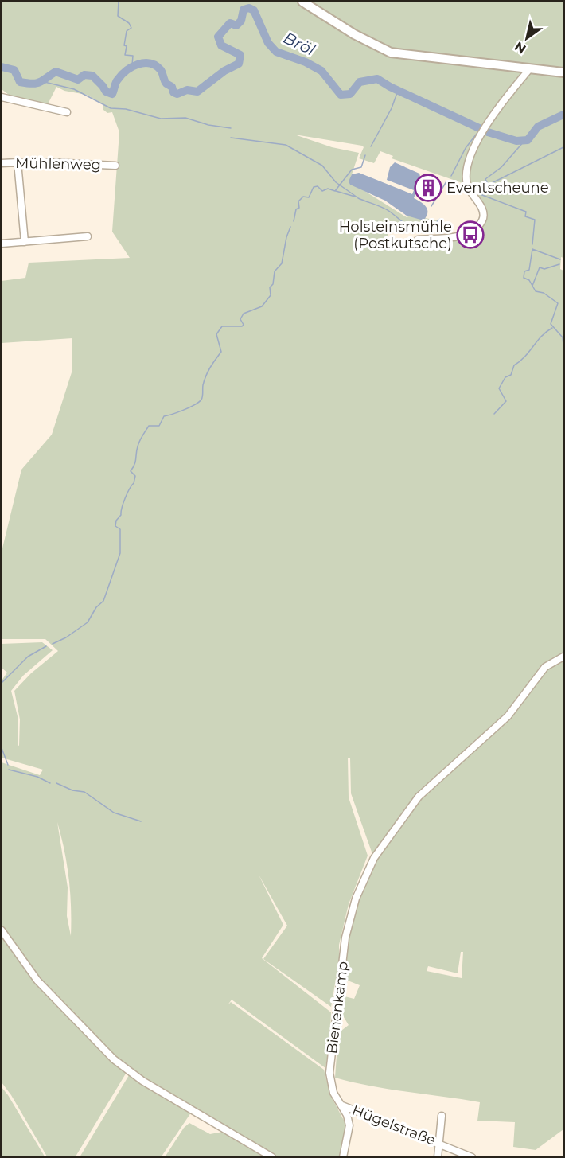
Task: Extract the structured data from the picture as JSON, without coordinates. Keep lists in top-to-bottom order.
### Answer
{
  "streets": {
    "street": ["Mühlenweg", "Bienenkamp", "Hügelstraße"]
  },
  "crossings": [
    ["Bienenkamp", "Hügelstraße"]
  ],
  "water": ["Bröl"],
  "places": {
    "building": ["Eventscheune"],
    "bus stop": ["Holsteinsmühle (Postkutsche)"]
  },
  "north": "bottom left"
}
